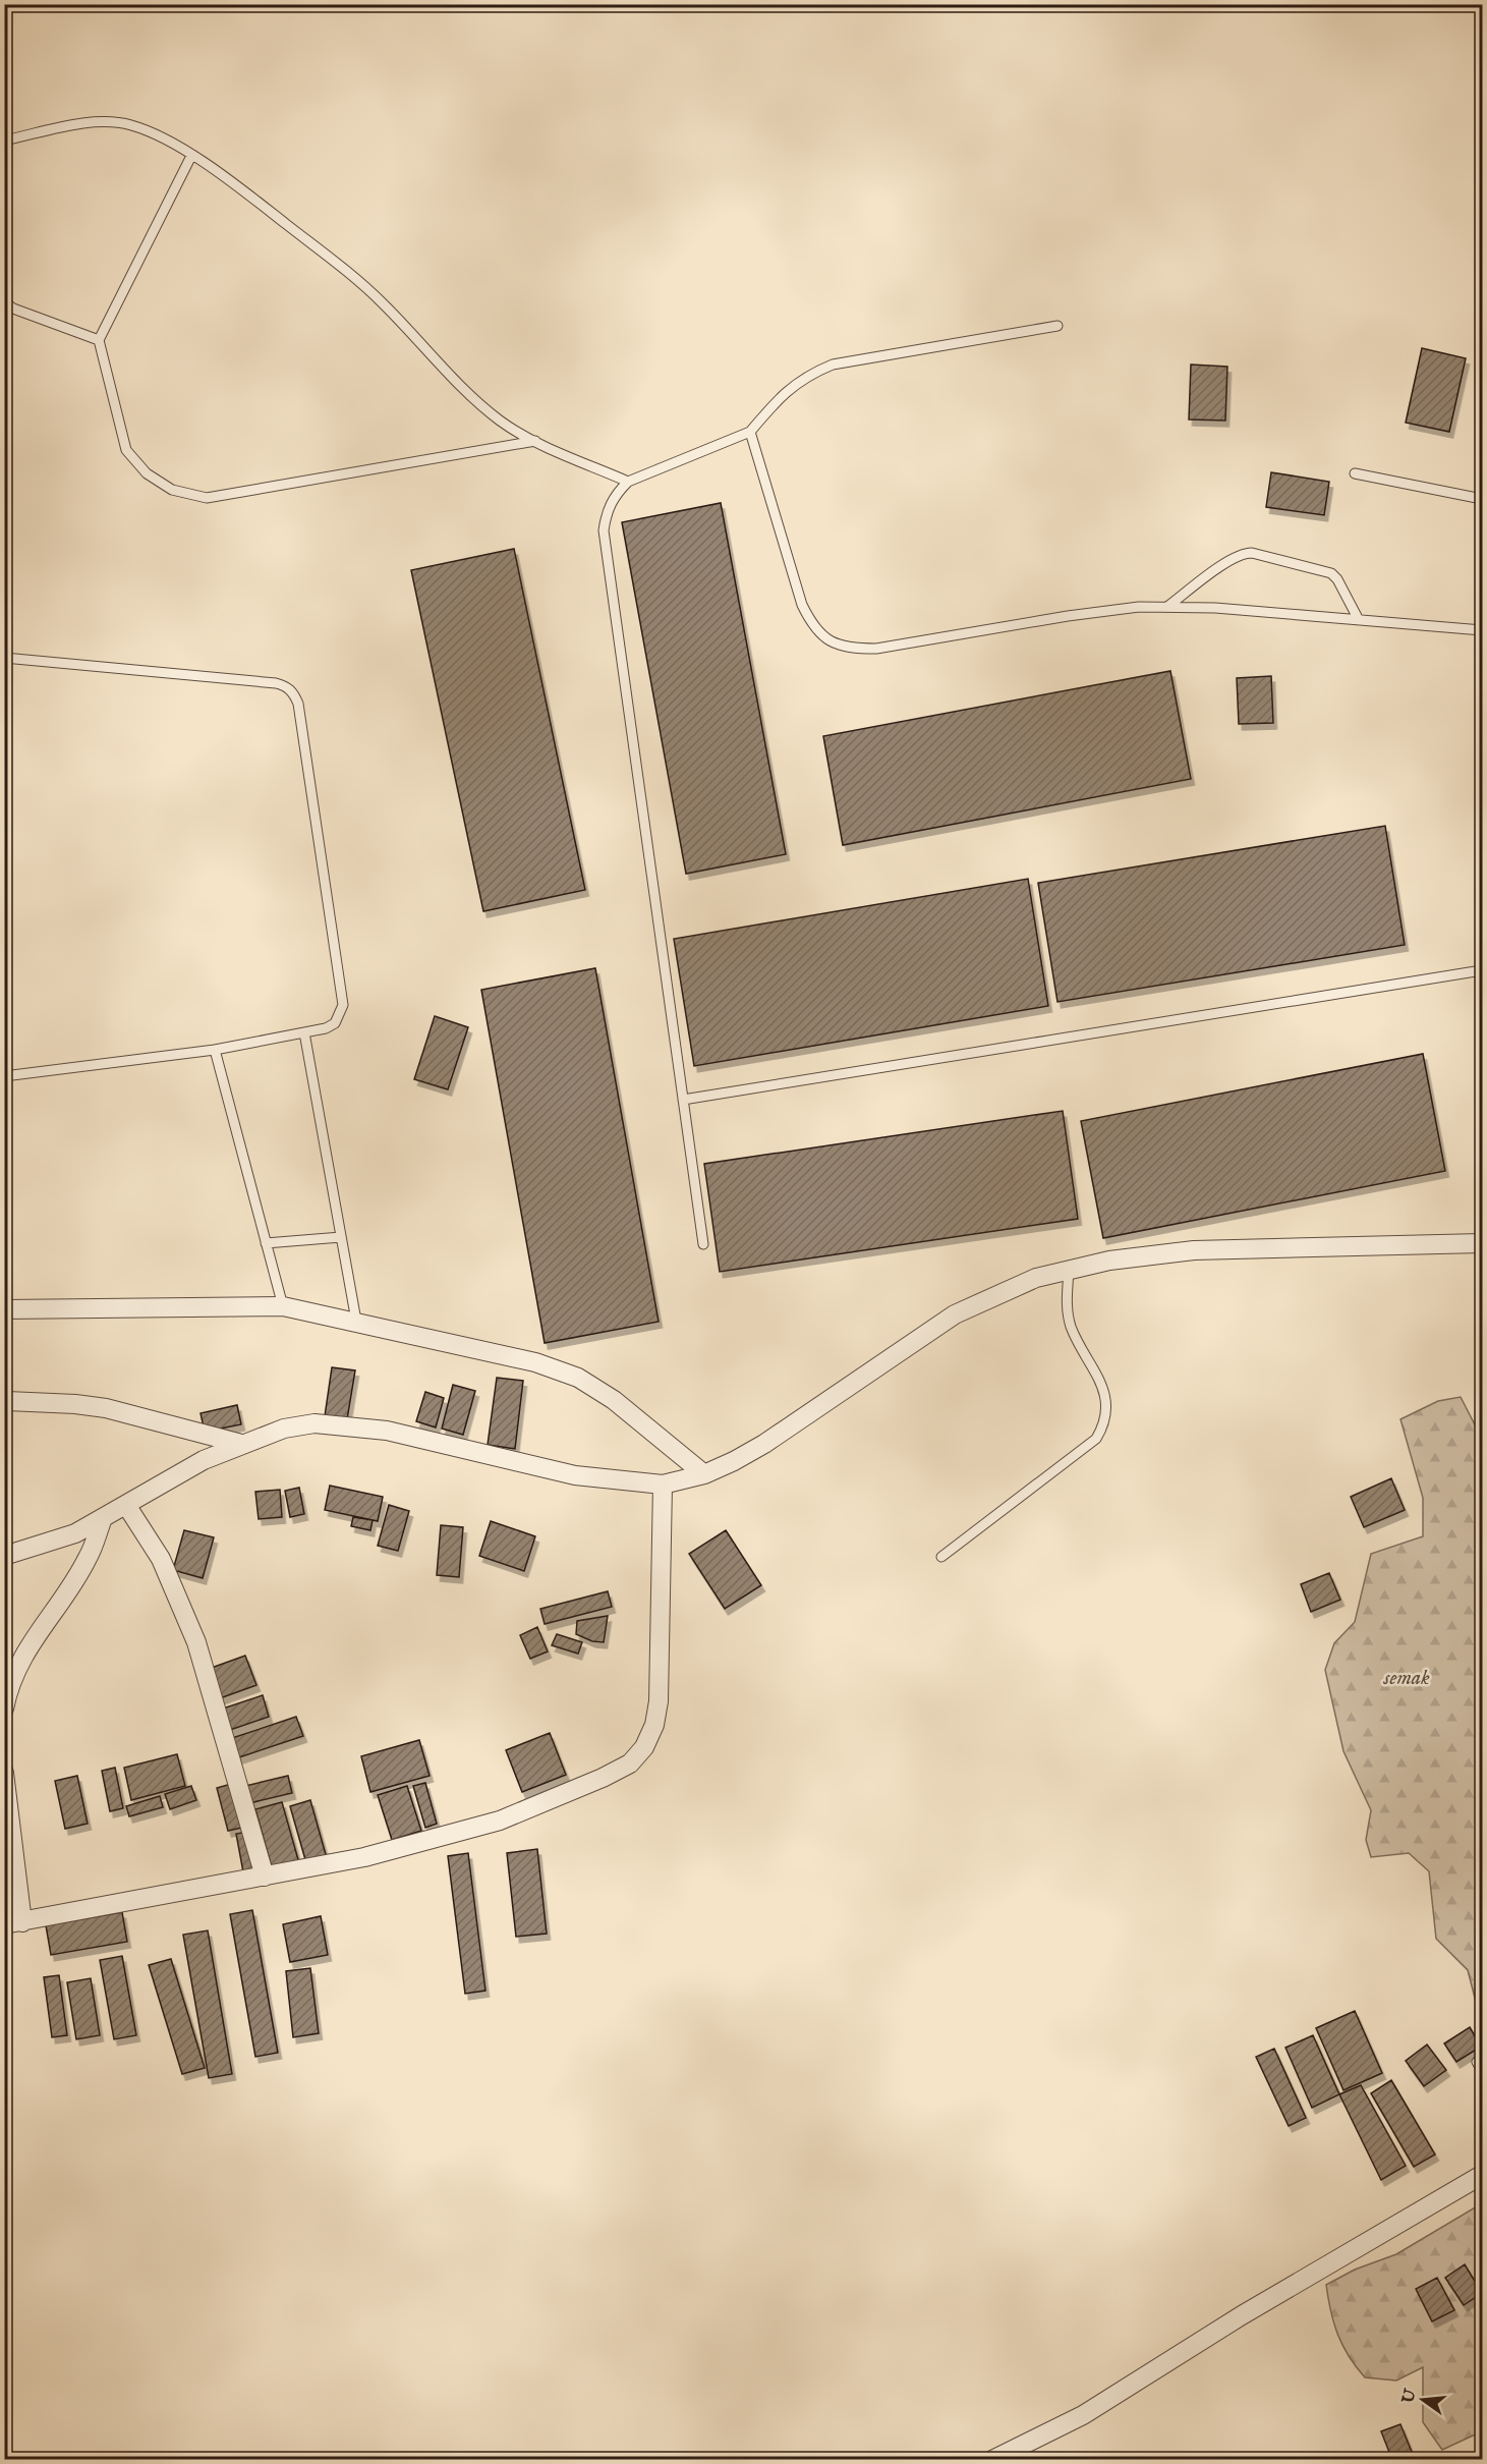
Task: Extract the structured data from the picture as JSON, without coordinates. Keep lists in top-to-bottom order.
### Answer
{
  "parks": ["semak"],
  "north": "left"
}
